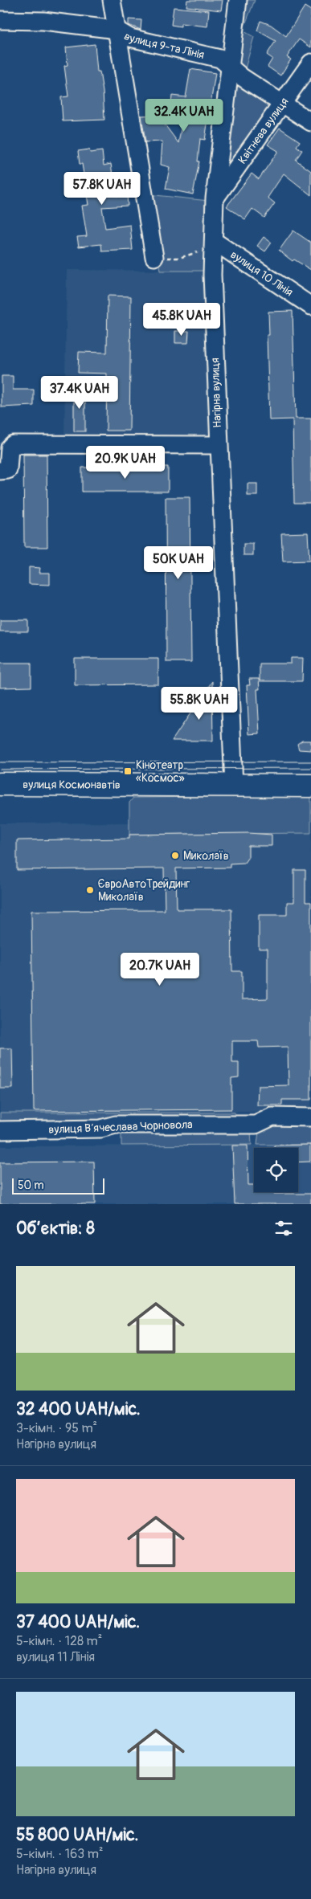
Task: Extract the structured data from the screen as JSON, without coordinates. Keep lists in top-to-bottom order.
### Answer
{
  "streets": {
    "main road": ["вулиця Космонавтів"],
    "street": [
      "вулиця 9-та Лінія",
      "Квітнева вулиця",
      "вулиця 10 Лінія",
      "Нагірна вулиця",
      "вулиця Вʼячеслава Чорновола"
    ]
  },
  "crossings": [
    ["вулиця 9-та Лінія", "Квітнева вулиця"],
    ["вулиця 9-та Лінія", "Нагірна вулиця"],
    ["Квітнева вулиця", "Нагірна вулиця"],
    ["вулиця 10 Лінія", "Нагірна вулиця"],
    ["Нагірна вулиця", "вулиця Космонавтів"]
  ],
  "places": {
    "transit": ["Кінотеатр «Космос»"],
    "other": ["Миколаїв", "ЄвроАвтоТрейдинг Миколаїв"]
  },
  "scale_bar": "50 m",
  "page": {
    "price": [
      "32.4K UAH",
      "57.8K UAH",
      "45.8K UAH",
      "37.4K UAH",
      "20.9K UAH",
      "50K UAH",
      "55.8K UAH",
      "20.7K UAH"
    ],
    "scale": "50 m",
    "heading": "Об’єктів: 8",
    "list": [
      {
        "name": "32 400 UAH/міс.",
        "note": "3-кімн. · 95 m² · Нагірна вулиця"
      },
      {
        "name": "37 400 UAH/міс.",
        "note": "5-кімн. · 128 m² · вулиця 11 Лінія"
      },
      {
        "name": "55 800 UAH/міс.",
        "note": "5-кімн. · 163 m² · Нагірна вулиця"
      }
    ]
  }
}
